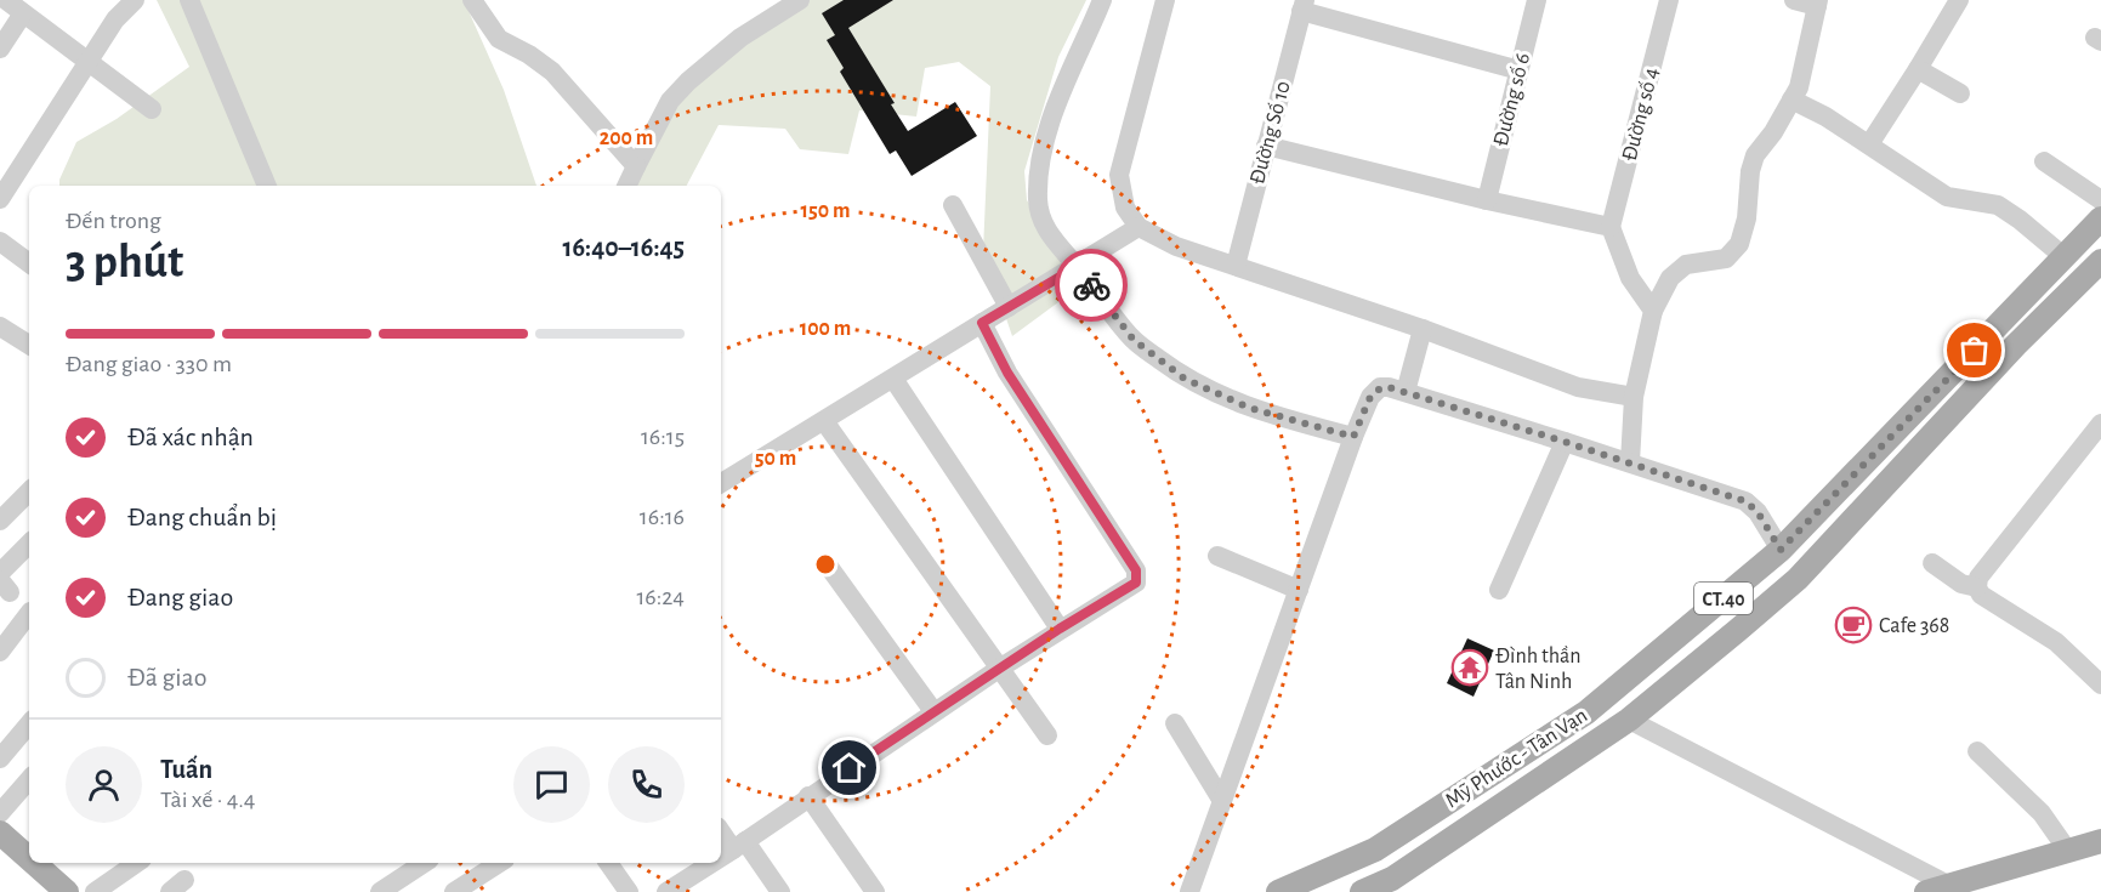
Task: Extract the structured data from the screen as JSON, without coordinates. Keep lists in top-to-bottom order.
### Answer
{
  "streets": {
    "main road": ["CT.40", "Mỹ Phước - Tân Vạn"],
    "street": ["Đường số 6", "Đường số 4", "Đường Số 10"]
  },
  "places": {
    "cafe": ["Cafe 368"],
    "temple": ["Đình thần Tân Ninh"]
  },
  "page": {
    "heading": ["3 phút", "Đến trong", "16:40–16:45"],
    "panel": ["Tuấn", "Tài xế · 4.4"],
    "bar": "Đang giao · 330 m",
    "list": [
      ["Đã xác nhận", "16:15"],
      ["Đang chuẩn bị", "16:16"],
      ["Đang giao", "16:24"],
      "Đã giao"
    ]
  },
  "rings": [
    "200 m",
    "150 m",
    "100 m",
    "50 m"
  ]
}
